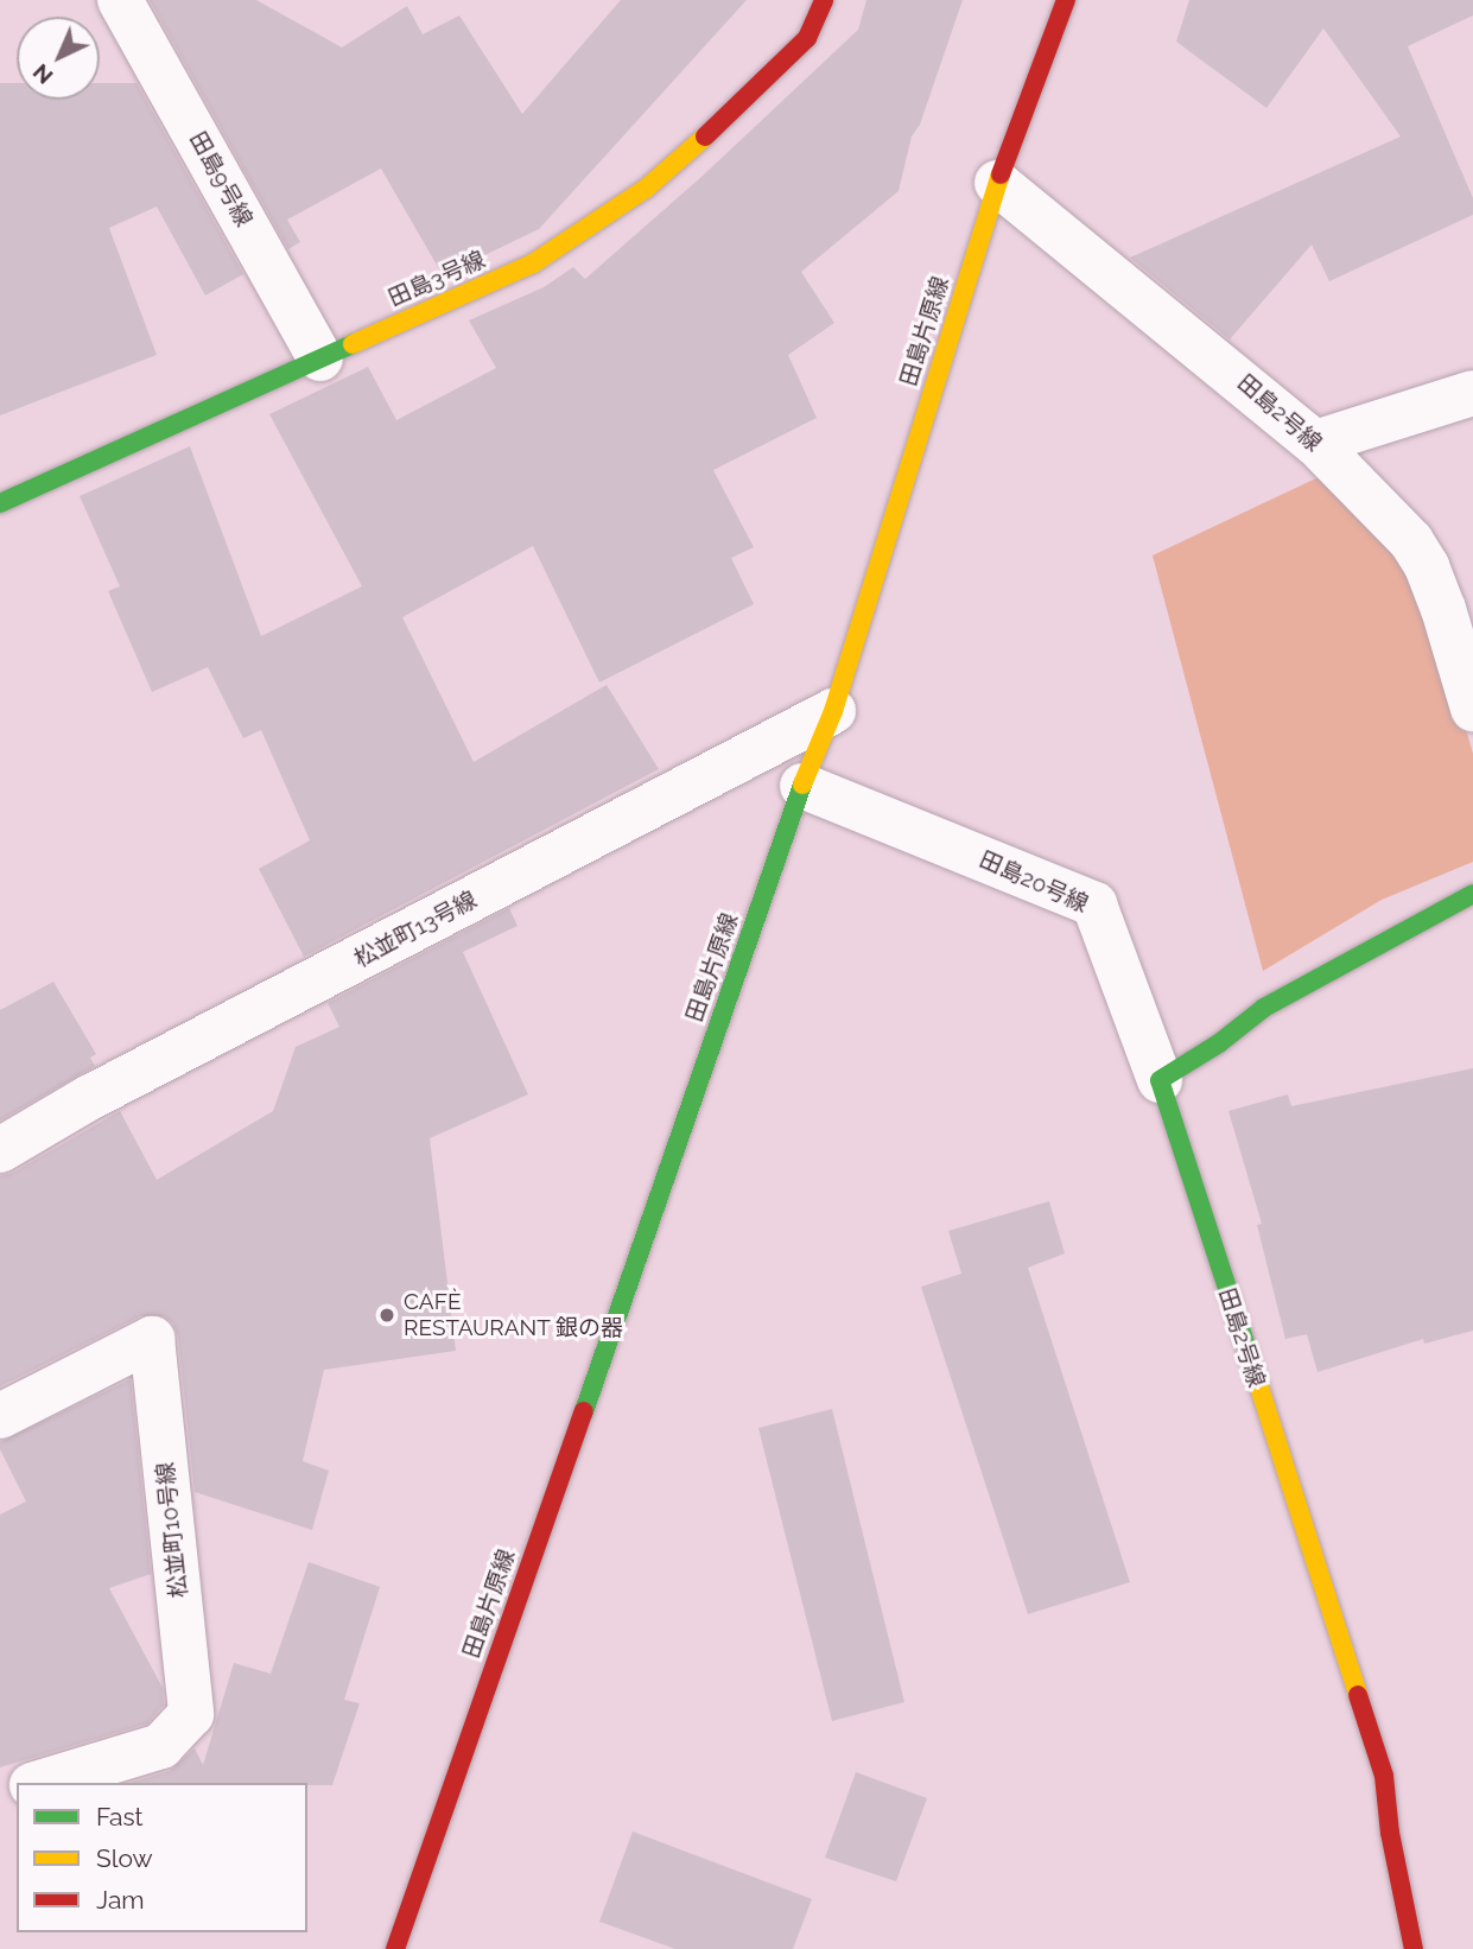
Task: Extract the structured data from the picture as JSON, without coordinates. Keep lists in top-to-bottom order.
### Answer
{
  "streets": {
    "street": [
      "田島9号線",
      "田島3号線",
      "田島片原線",
      "田島2号線",
      "田島20号線",
      "松並町13号線",
      "松並町10号線"
    ]
  },
  "crossings": [
    ["田島9号線", "田島3号線"],
    ["田島片原線", "田島2号線"],
    ["田島片原線", "田島20号線"],
    ["田島片原線", "松並町13号線"],
    ["田島2号線", "田島20号線"]
  ],
  "places": ["CAFÈ RESTAURANT 銀の器"],
  "legend": ["Fast", "Slow", "Jam"],
  "north": "bottom left"
}
